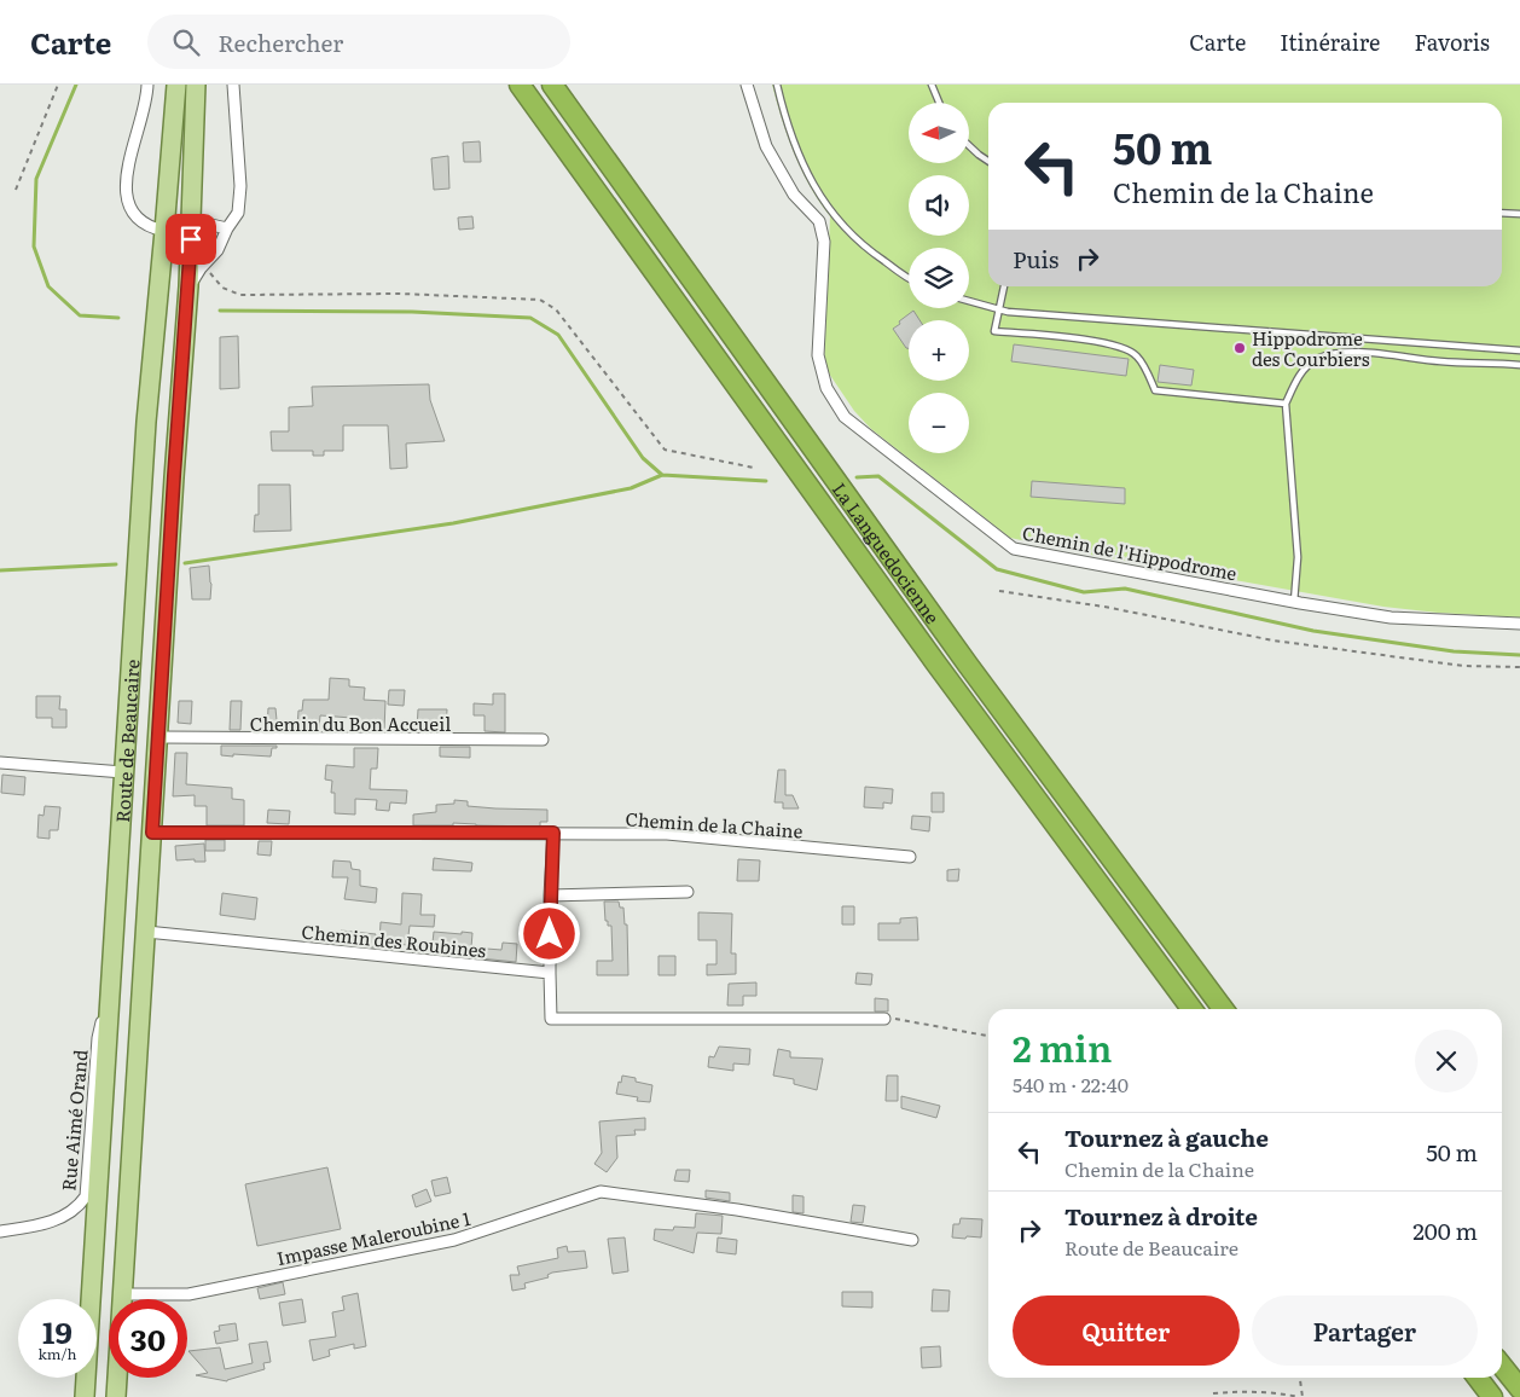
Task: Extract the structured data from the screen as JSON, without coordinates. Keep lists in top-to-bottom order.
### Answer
{
  "streets": {
    "highway": ["La Languedocienne"],
    "main road": ["Route de Beaucaire"],
    "street": [
      "Chemin de l'Hippodrome",
      "Chemin du Bon Accueil",
      "Chemin de la Chaine",
      "Chemin des Roubines",
      "Rue Aimé Orand",
      "Impasse Maleroubine 1"
    ]
  },
  "crossings": [
    ["Chemin du Bon Accueil", "Route de Beaucaire"],
    ["Route de Beaucaire", "Chemin de la Chaine"],
    ["Route de Beaucaire", "Chemin des Roubines"],
    ["Route de Beaucaire", "Rue Aimé Orand"],
    ["Route de Beaucaire", "Impasse Maleroubine 1"]
  ],
  "places": ["Hippodrome des Courbiers"],
  "north": "left",
  "page": {
    "header": "Carte",
    "search": "Rechercher",
    "nav": ["Carte", "Itinéraire", "Favoris"],
    "map_buttons": ["+", "−"],
    "turn": ["50 m", "Chemin de la Chaine"],
    "then": "Puis",
    "heading": ["2 min", "540 m · 22:40"],
    "list": [
      {
        "name": "Tournez à gauche",
        "note": "Chemin de la Chaine",
        "value": "50 m"
      },
      {
        "name": "Tournez à droite",
        "note": "Route de Beaucaire",
        "value": "200 m"
      }
    ],
    "buttons": ["Quitter", "Partager"],
    "speed": "19 km/h",
    "limit": "30"
  }
}
